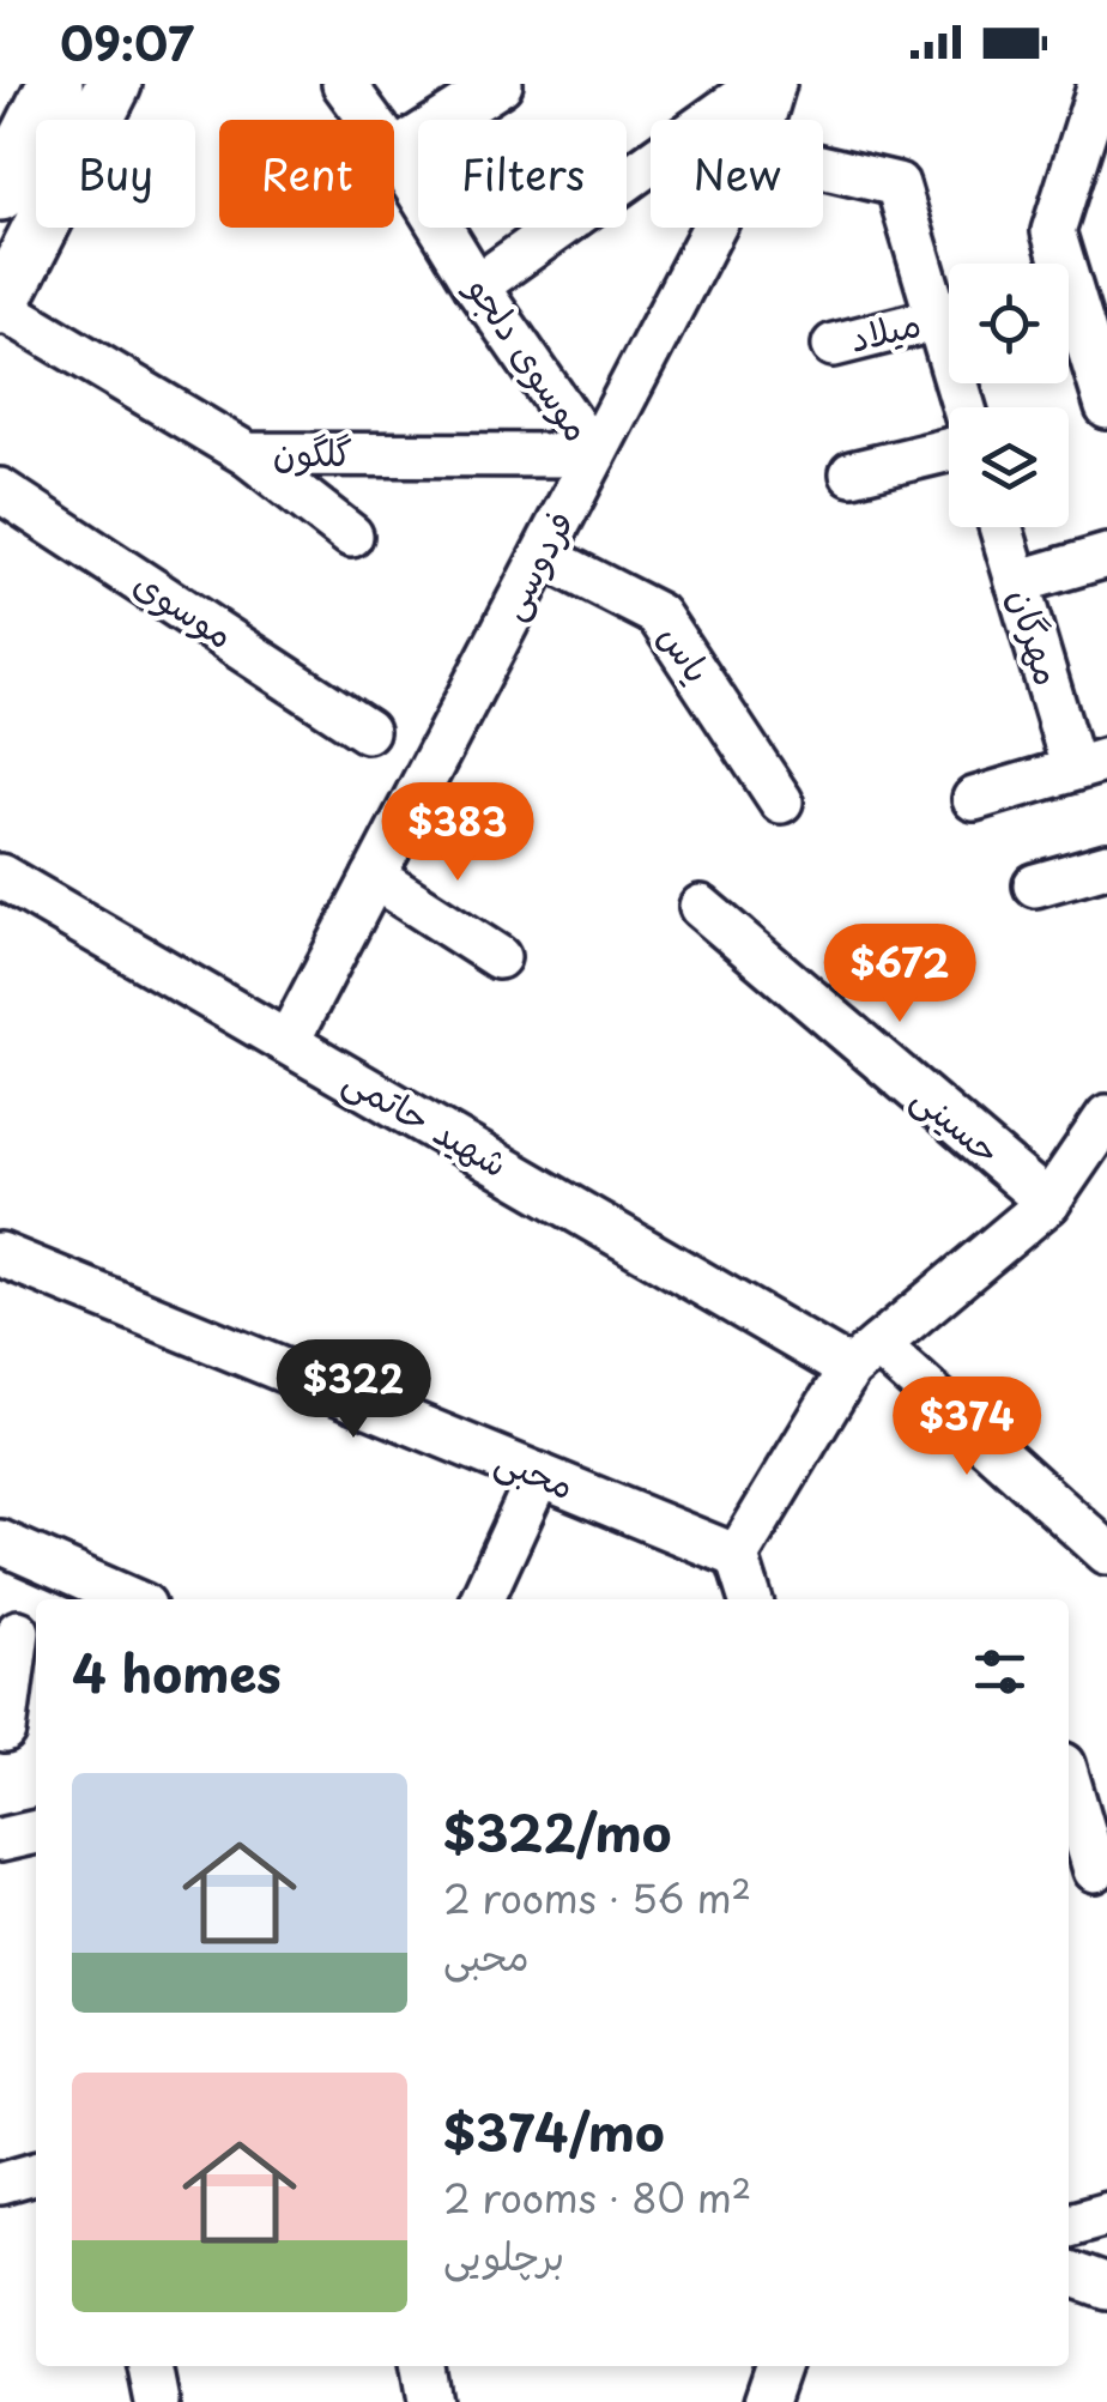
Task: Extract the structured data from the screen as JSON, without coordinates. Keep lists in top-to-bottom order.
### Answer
{
  "streets": {
    "street": [
      "میلاد",
      "موسوی دلجو",
      "گلگون",
      "فردوسی",
      "موسوی",
      "مهرگان",
      "یاس",
      "شهید حاتمی",
      "حسینی",
      "محبی"
    ]
  },
  "crossings": [
    ["موسوی دلجو", "گلگون"],
    ["موسوی دلجو", "فردوسی"],
    ["گلگون", "فردوسی"],
    ["فردوسی", "یاس"],
    ["فردوسی", "شهید حاتمی"]
  ],
  "page": {
    "status": "09:07",
    "chip": [
      "Buy",
      "Rent",
      "Filters",
      "New"
    ],
    "price": [
      "$383",
      "$672",
      "$322",
      "$374"
    ],
    "heading": "4 homes",
    "list": [
      {
        "name": "$322/mo",
        "note": "2 rooms · 56 m² · محبی"
      },
      {
        "name": "$374/mo",
        "note": "2 rooms · 80 m² · برچلویی"
      }
    ]
  }
}
